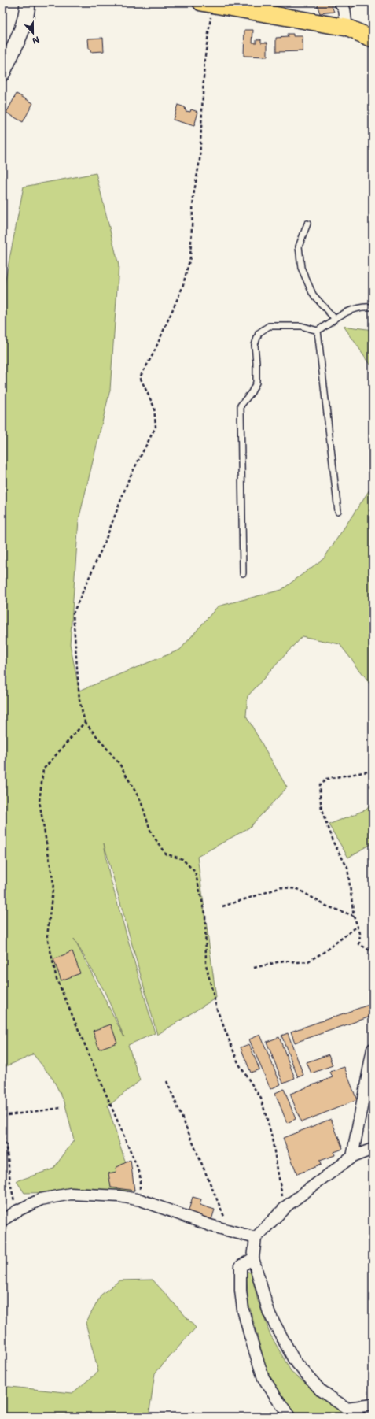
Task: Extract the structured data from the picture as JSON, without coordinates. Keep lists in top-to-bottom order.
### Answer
{
  "north": "bottom"
}
